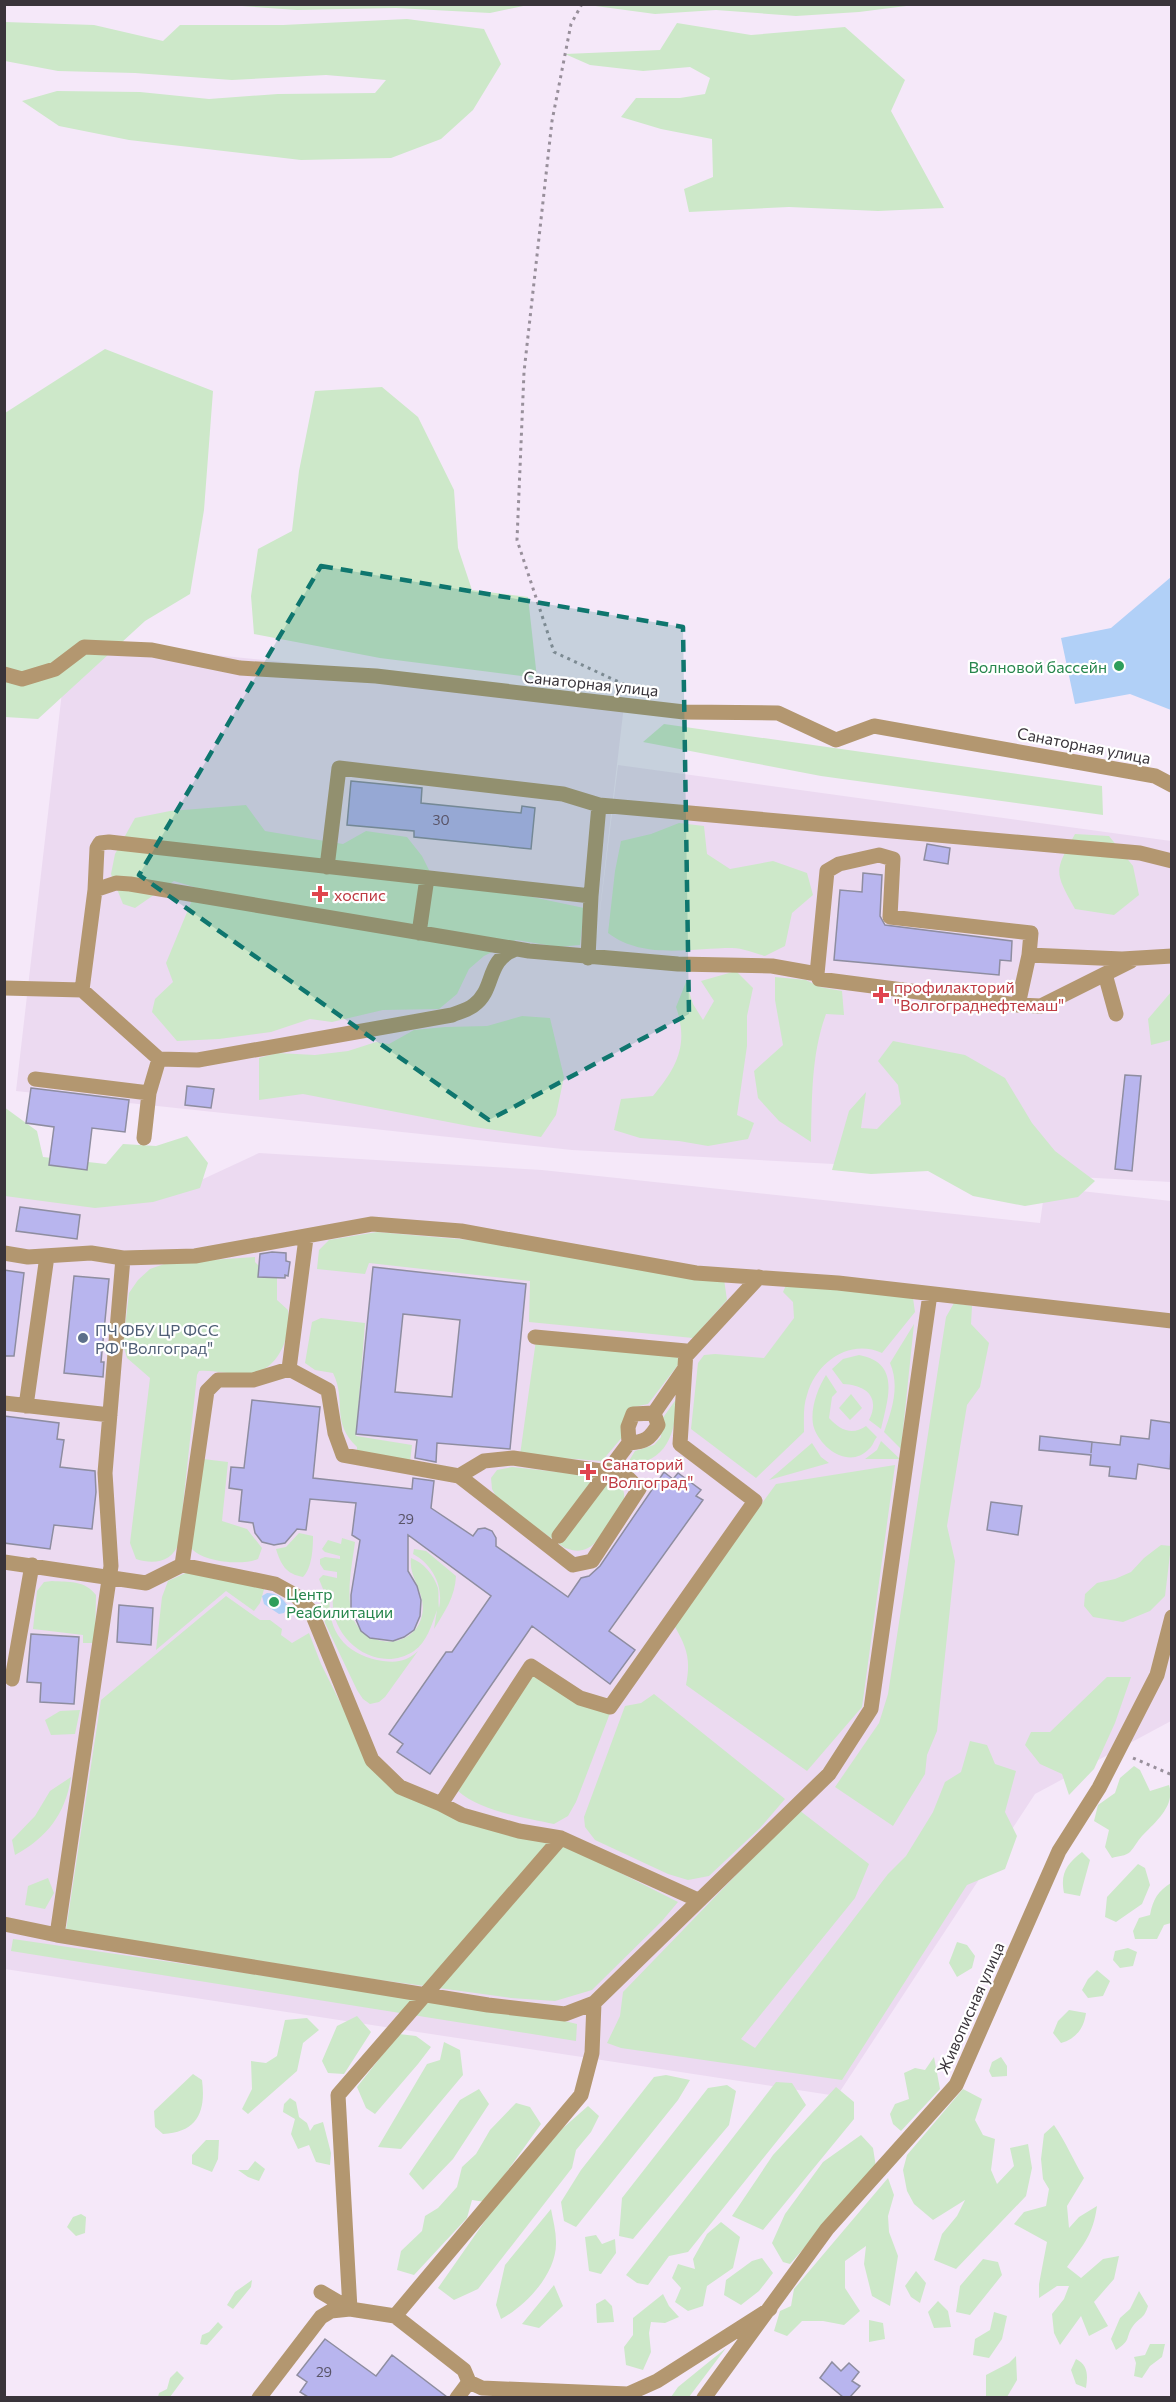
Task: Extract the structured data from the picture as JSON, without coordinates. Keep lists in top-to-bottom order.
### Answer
{
  "streets": {
    "street": ["Санаторная улица", "Живописная улица"]
  },
  "places": {
    "other": ["Волновой бассейн", "ПЧ ФБУ ЦР ФСС РФ \"Волгоград\"", "Центр Реабилитации"],
    "health": ["хоспис", "профилакторий \"Волгограднефтемаш\"", "Санаторий \"Волгоград\""]
  },
  "house_numbers": ["30", "29", "29"]
}
